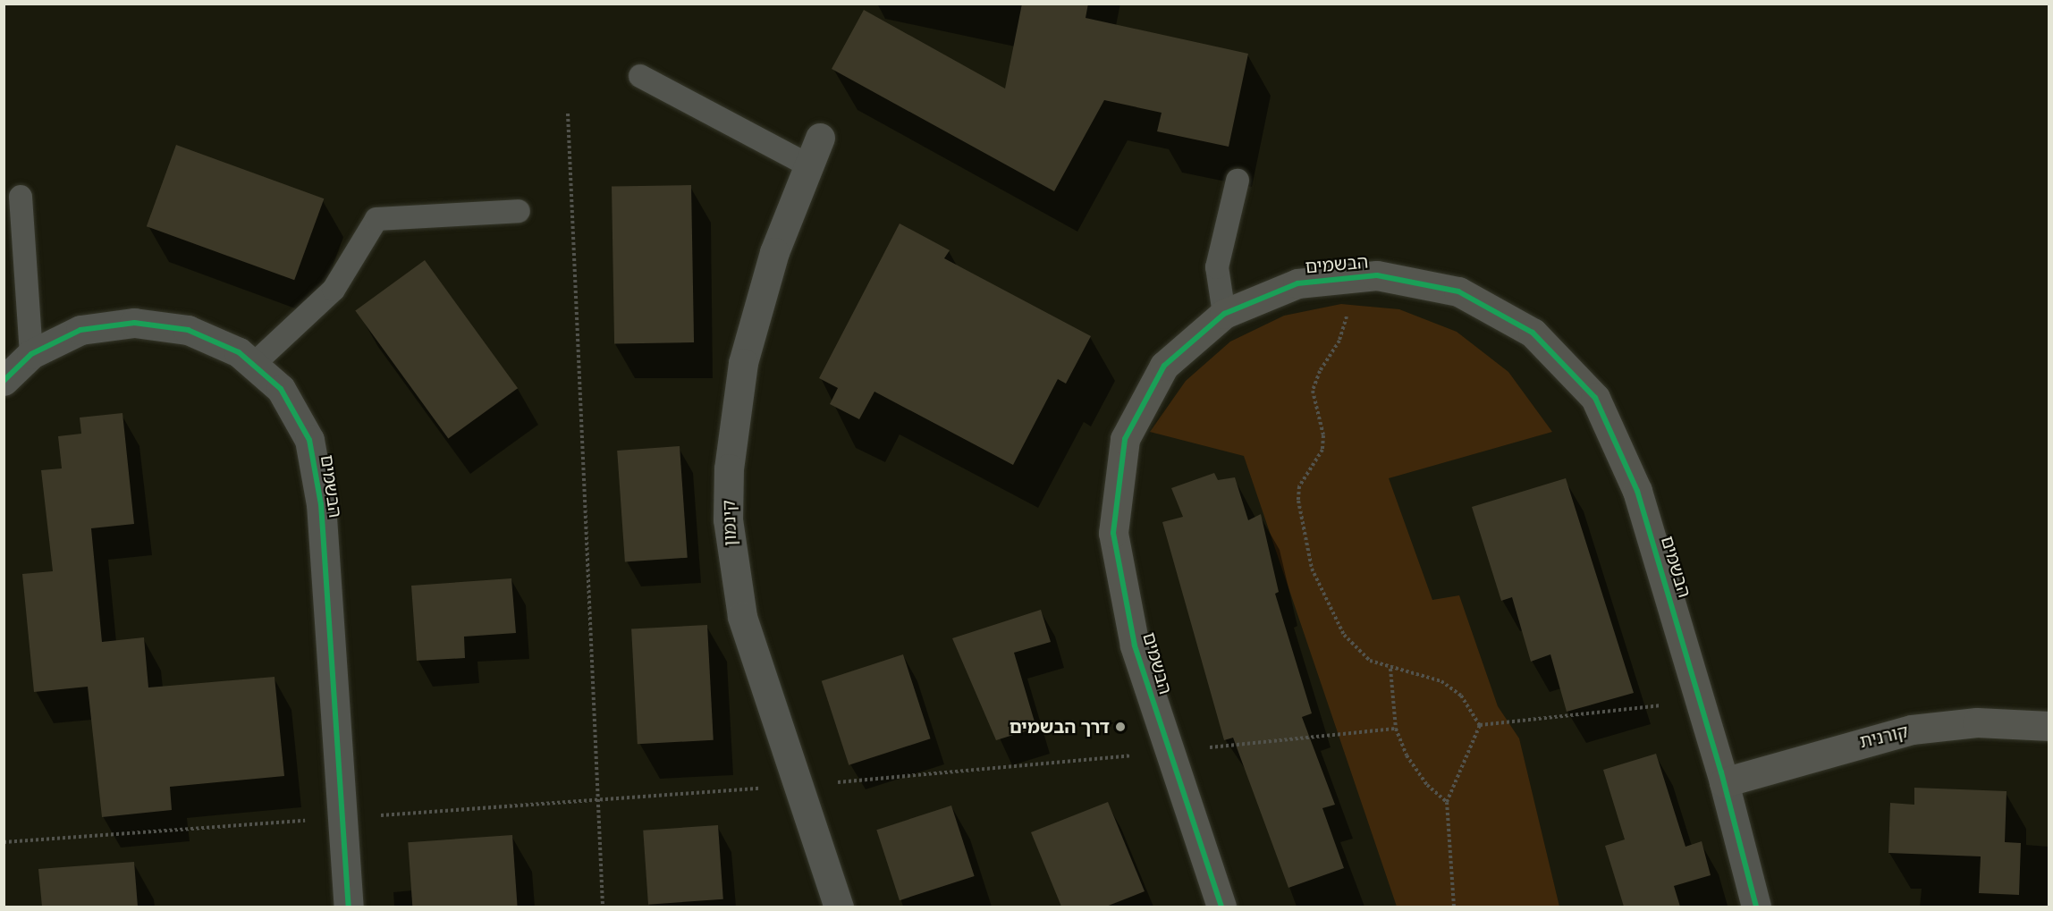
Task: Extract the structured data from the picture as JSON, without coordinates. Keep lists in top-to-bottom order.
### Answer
{
  "streets": {
    "street": ["הבשמים", "קינמון", "קורנית"]
  },
  "crossings": [
    ["הבשמים", "קורנית"]
  ],
  "places": ["דרך הבשמים"]
}
